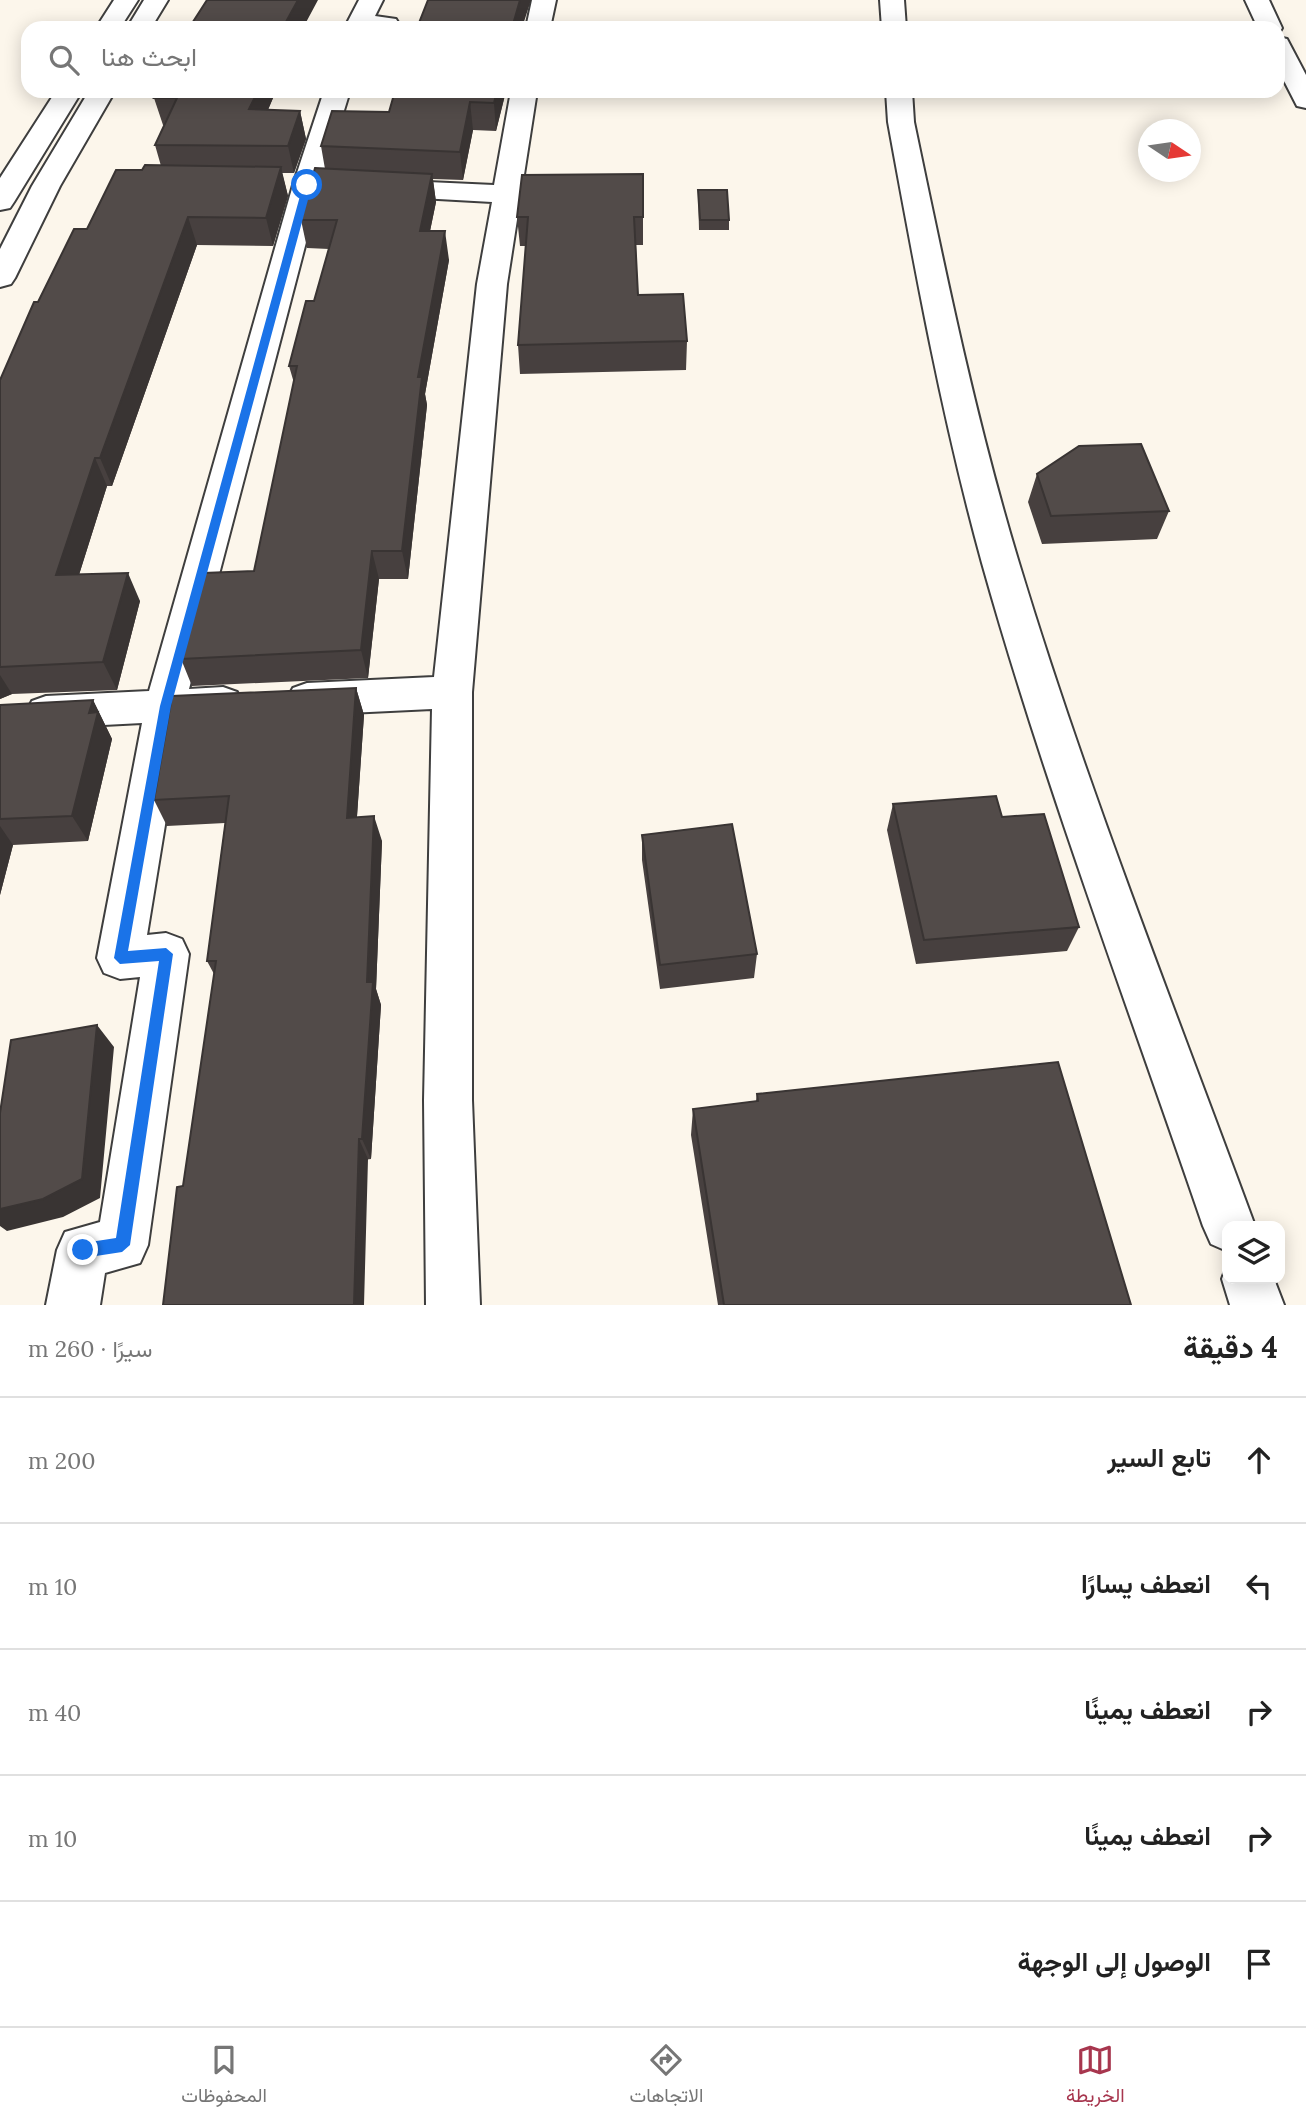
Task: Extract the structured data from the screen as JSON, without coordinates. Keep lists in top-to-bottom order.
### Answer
{
  "north": "right",
  "page": {
    "search": "ابحث هنا",
    "heading": ["4 دقيقة", "سيرًا · 260 m"],
    "list": [
      ["تابع السير", "200 m"],
      ["انعطف يسارًا", "10 m"],
      ["انعطف يمينًا", "40 m"],
      ["انعطف يمينًا", "10 m"],
      "الوصول إلى الوجهة"
    ],
    "nav": ["الخريطة", "الاتجاهات", "المحفوظات"]
  }
}
